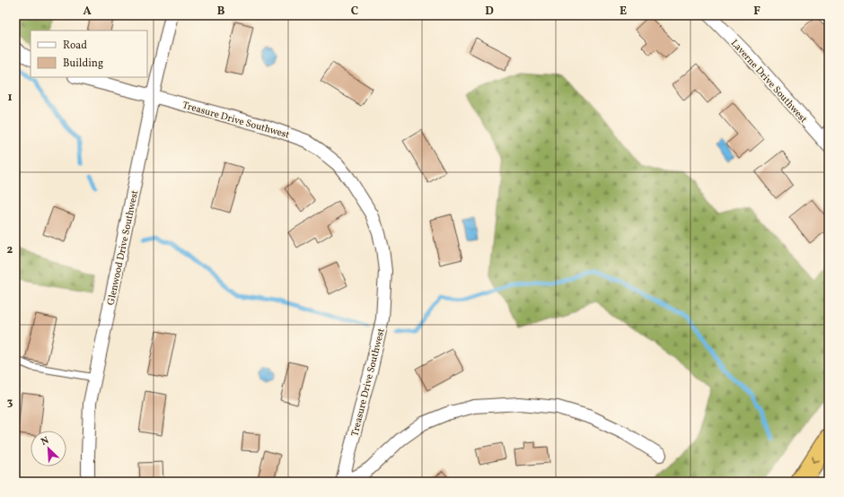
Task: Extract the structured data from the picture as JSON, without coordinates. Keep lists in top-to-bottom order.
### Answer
{
  "streets": {
    "street": ["Laverne Drive Southwest", "Treasure Drive Southwest", "Glenwood Drive Southwest"]
  },
  "crossings": [
    ["Treasure Drive Southwest", "Glenwood Drive Southwest"]
  ],
  "legend": ["Road", "Building"],
  "north": "top left",
  "grid": {
    "columns": [
      "A",
      "B",
      "C",
      "D",
      "E",
      "F"
    ],
    "rows": ["1", "2", "3"]
  }
}
